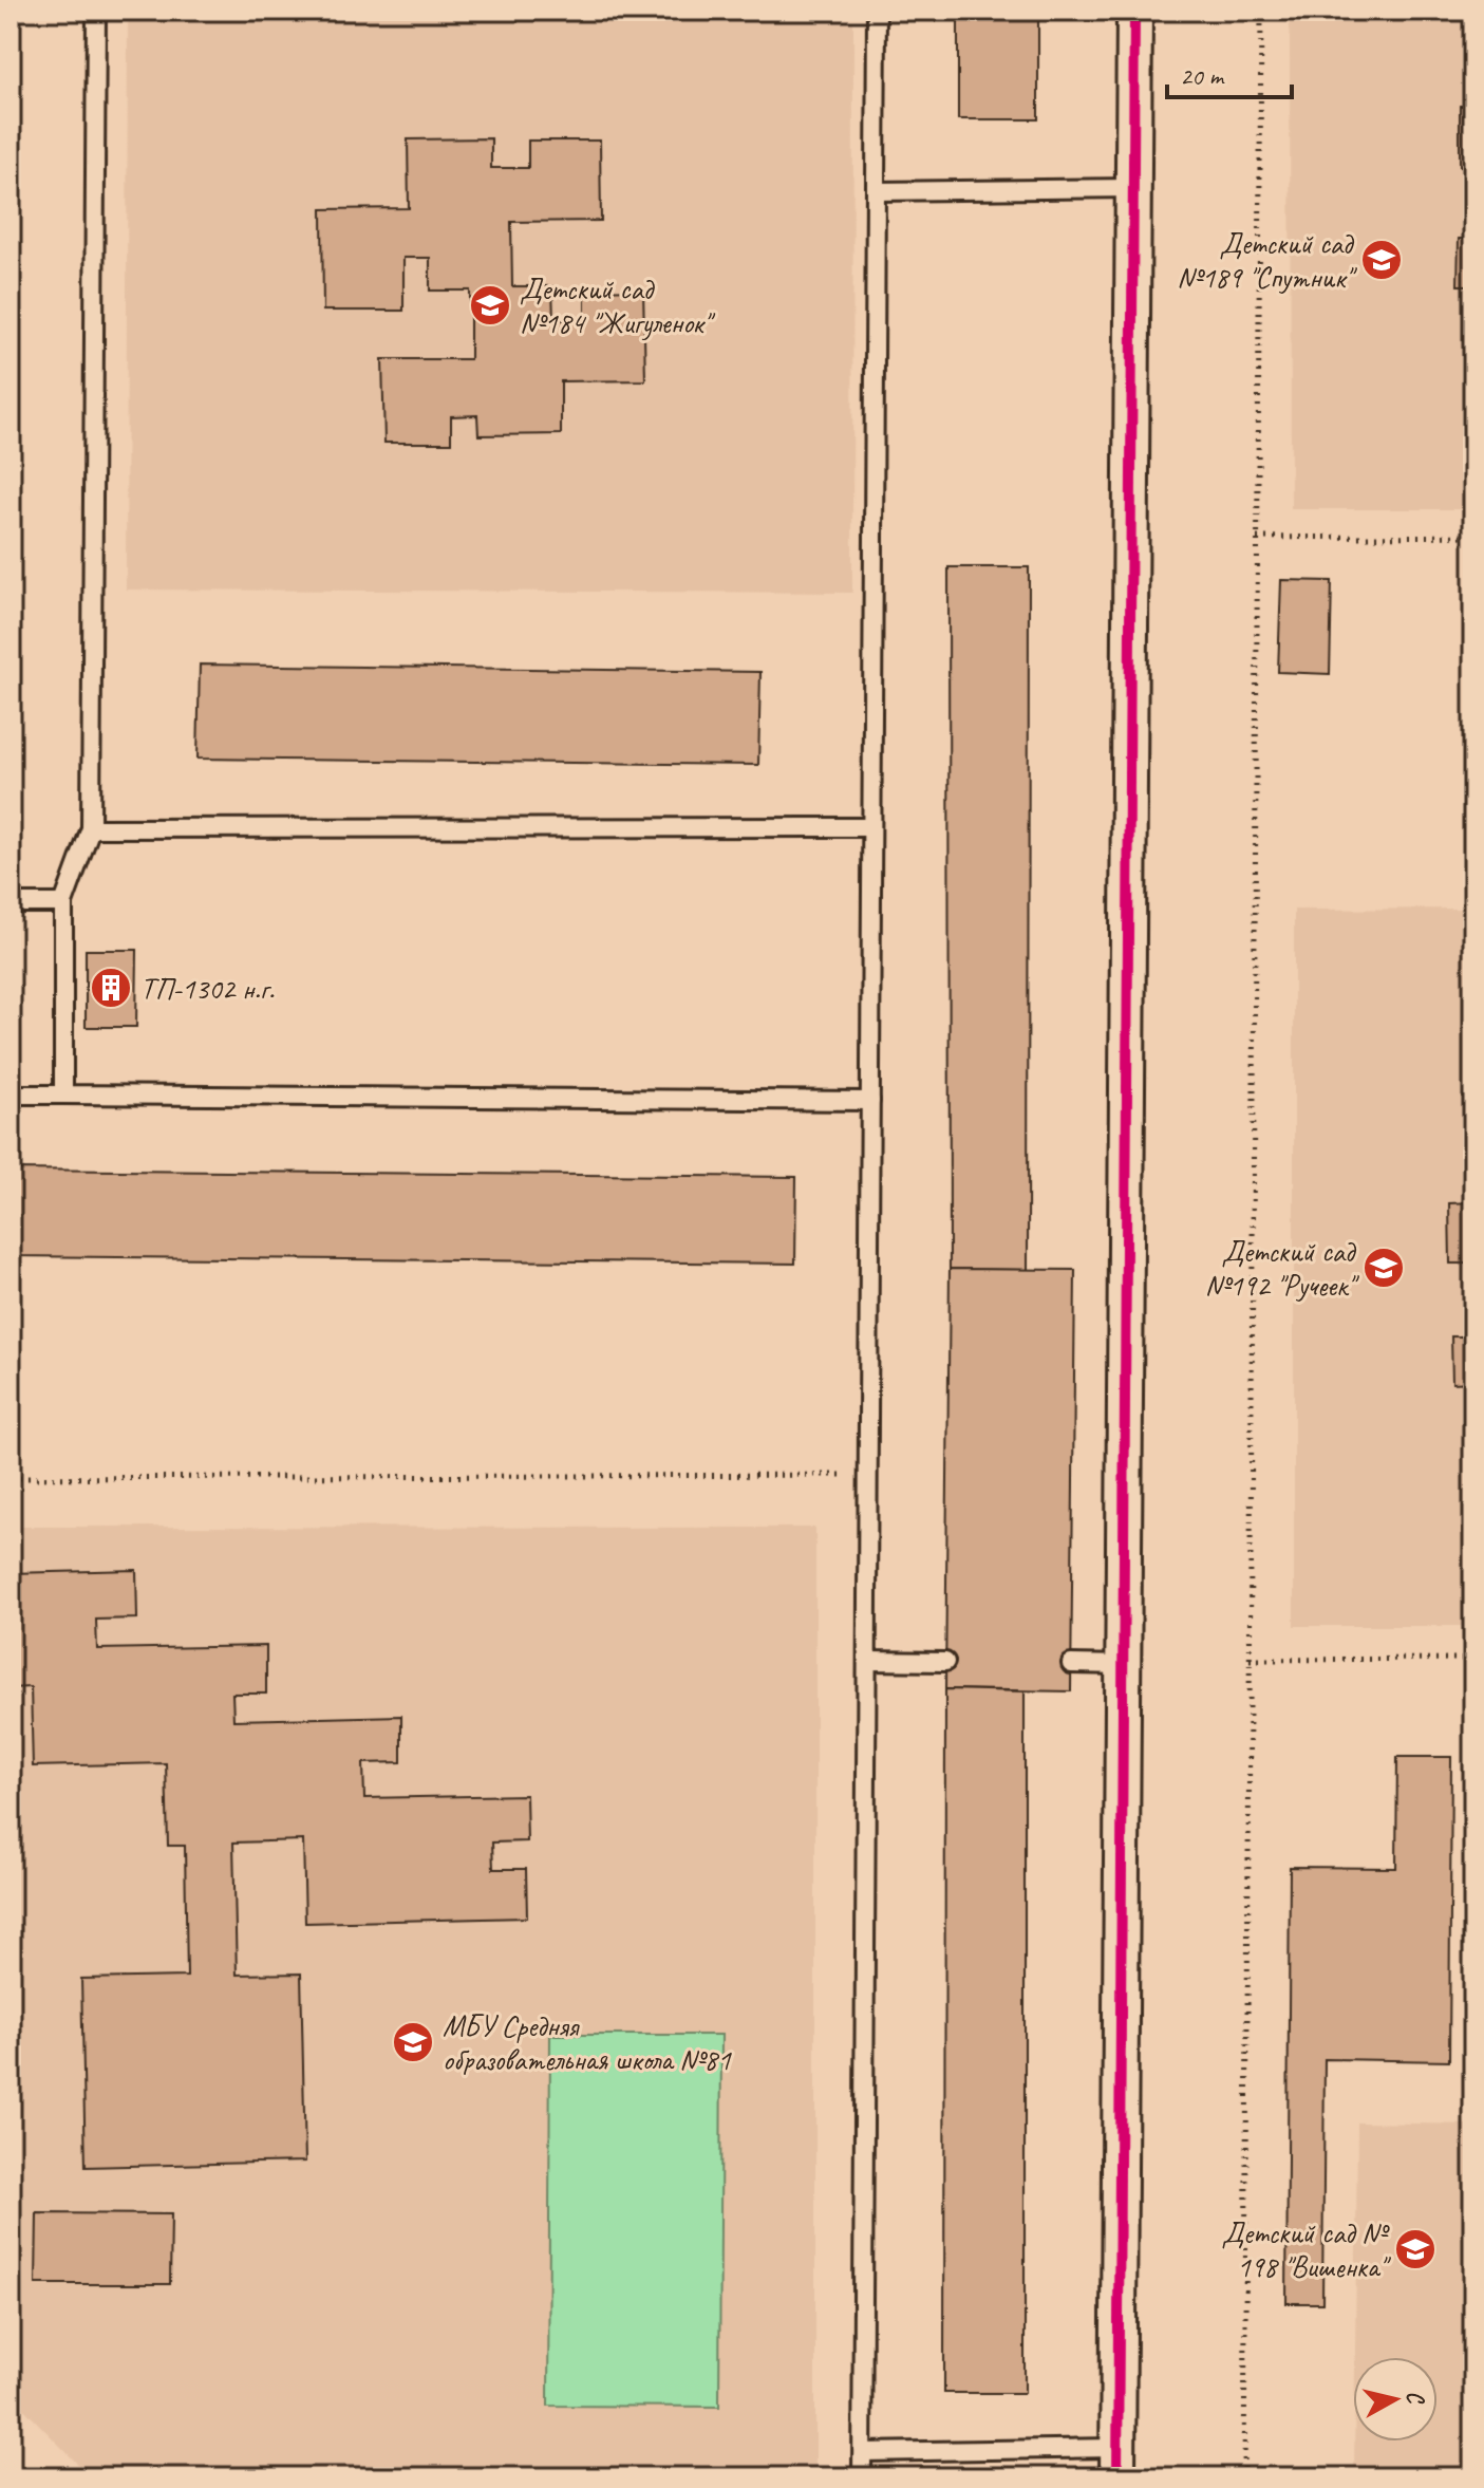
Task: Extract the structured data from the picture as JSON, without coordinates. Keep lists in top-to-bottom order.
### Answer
{
  "places": {
    "school or university": [
      "Детский сад №189 \"Спутник\"",
      "Детский сад №184 \"Жигуленок\"",
      "Детский сад №192 \"Ручеек\"",
      "МБУ Средняя образовательная школа №81",
      "Детский сад № 198 \"Вишенка\""
    ],
    "building": ["ТП-1302 н.г."]
  },
  "scale_bar": "20 m",
  "north": "right"
}
